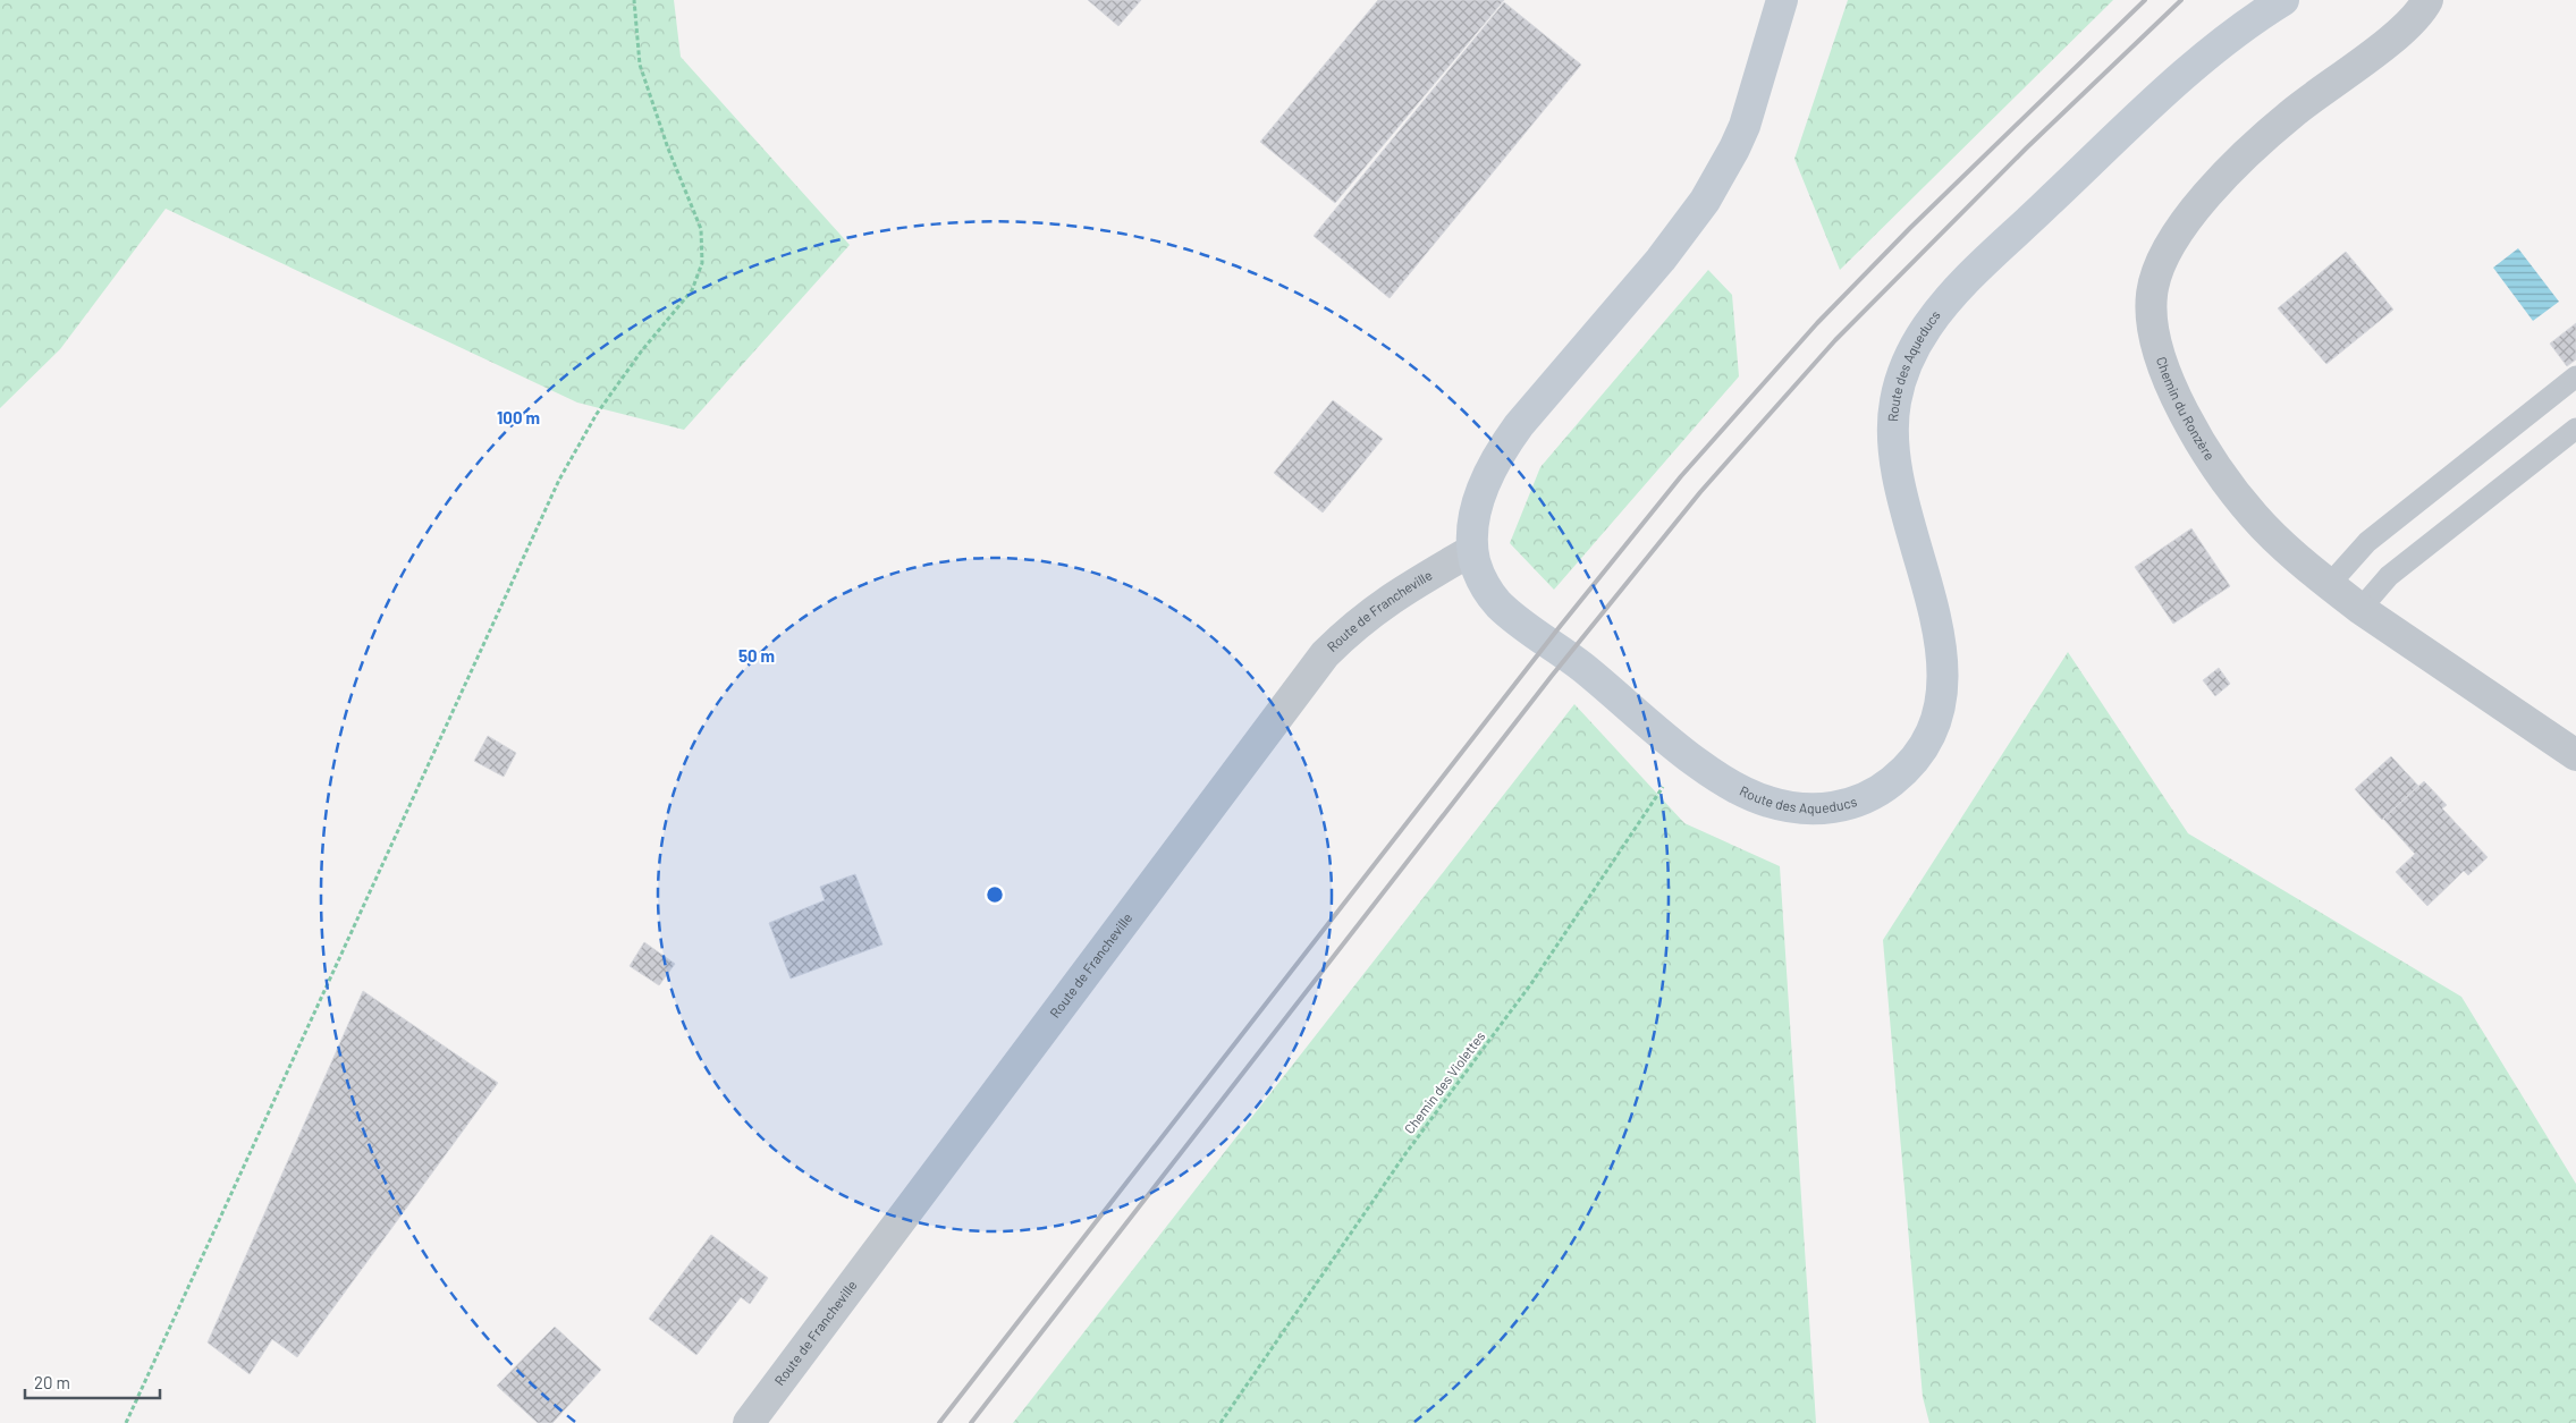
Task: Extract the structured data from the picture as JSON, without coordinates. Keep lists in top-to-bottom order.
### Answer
{
  "streets": {
    "main road": ["Route des Aqueducs"],
    "street": ["Chemin du Ronzère", "Route de Francheville"],
    "path": ["Chemin des Violettes"]
  },
  "crossings": [
    ["Route des Aqueducs", "Route de Francheville"],
    ["Route des Aqueducs", "Chemin des Violettes"]
  ],
  "scale_bar": "20 m",
  "rings": ["100 m", "50 m"]
}
